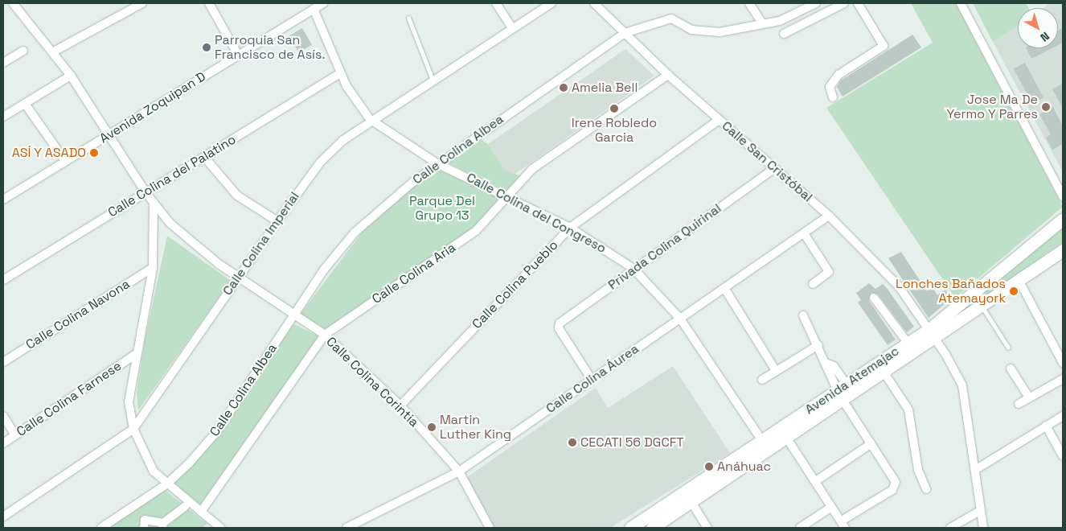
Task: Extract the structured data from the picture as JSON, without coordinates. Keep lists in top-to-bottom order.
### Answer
{
  "streets": {
    "main road": ["Avenida Atemajac"],
    "street": [
      "Avenida Zoquipan D",
      "Calle Colina Albea",
      "Calle San Cristóbal",
      "Calle Colina del Palatino",
      "Calle Colina del Congreso",
      "Calle Colina Imperial",
      "Privada Colina Quirinal",
      "Calle Colina Aria",
      "Calle Colina Pueblo",
      "Calle Colina Navona",
      "Calle Colina Áurea",
      "Calle Colina Corintia",
      "Calle Colina Farnese"
    ]
  },
  "crossings": [
    ["Avenida Zoquipan D", "Calle Colina del Congreso"],
    ["Avenida Zoquipan D", "Calle Colina Corintia"],
    ["Calle Colina Albea", "Calle San Cristóbal"],
    ["Calle Colina Albea", "Calle Colina del Congreso"],
    ["Calle Colina Albea", "Calle Colina Corintia"],
    ["Calle San Cristóbal", "Privada Colina Quirinal"],
    ["Calle San Cristóbal", "Calle Colina Aria"],
    ["Calle San Cristóbal", "Calle Colina Pueblo"],
    ["Calle San Cristóbal", "Calle Colina Áurea"],
    ["Calle San Cristóbal", "Avenida Atemajac"],
    ["Calle Colina del Palatino", "Calle Colina del Congreso"],
    ["Calle Colina del Palatino", "Calle Colina Corintia"],
    ["Calle Colina del Congreso", "Calle Colina Imperial"],
    ["Calle Colina del Congreso", "Privada Colina Quirinal"],
    ["Calle Colina del Congreso", "Calle Colina Aria"],
    ["Calle Colina del Congreso", "Calle Colina Pueblo"],
    ["Calle Colina del Congreso", "Calle Colina Áurea"],
    ["Calle Colina del Congreso", "Avenida Atemajac"],
    ["Calle Colina Imperial", "Calle Colina Corintia"],
    ["Privada Colina Quirinal", "Calle Colina Áurea"],
    ["Calle Colina Aria", "Calle Colina Corintia"],
    ["Calle Colina Pueblo", "Calle Colina Corintia"],
    ["Calle Colina Áurea", "Calle Colina Corintia"]
  ],
  "parks": ["Parque Del Grupo 13"],
  "places": [
    "Parroquia San Francisco de Asís.",
    "Amelia Bell",
    "Jose Ma De Yermo Y Parres",
    "Irene Robledo Garcia",
    "ASÍ Y ASADO",
    "Lonches Bañados Atemayork",
    "Martin Luther King",
    "CECATI 56 DGCFT",
    "Anáhuac"
  ],
  "north": "bottom right"
}
